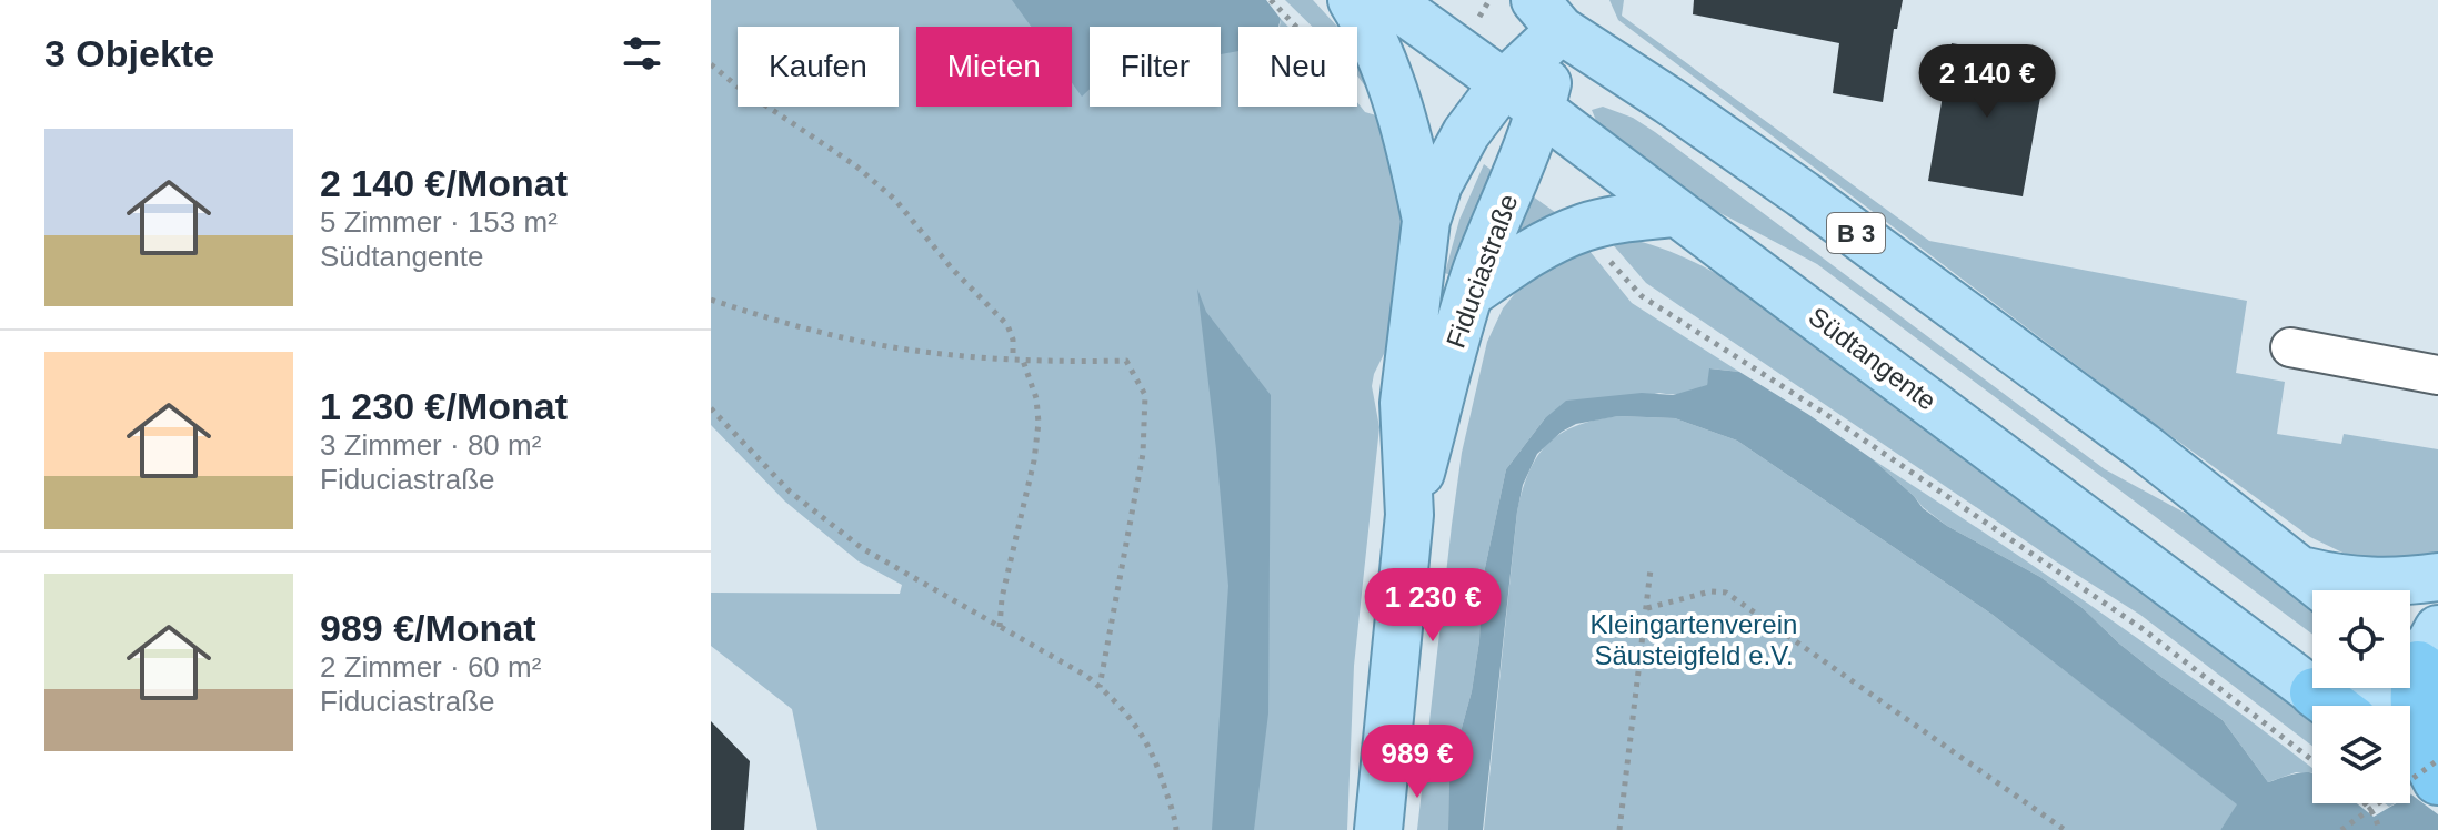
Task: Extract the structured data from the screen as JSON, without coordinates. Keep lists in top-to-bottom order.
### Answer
{
  "streets": {
    "highway": ["Südtangente"],
    "main road": ["B 3", "Fiduciastraße"]
  },
  "crossings": [
    ["B 3", "Fiduciastraße"],
    ["Fiduciastraße", "Südtangente"]
  ],
  "parks": ["Kleingartenverein Säusteigfeld e.V."],
  "page": {
    "heading": "3 Objekte",
    "chip": [
      "Kaufen",
      "Mieten",
      "Filter",
      "Neu"
    ],
    "price": ["2 140 €", "1 230 €", "989 €"],
    "list": [
      {
        "name": "2 140 €/Monat",
        "note": "5 Zimmer · 153 m² · Südtangente"
      },
      {
        "name": "1 230 €/Monat",
        "note": "3 Zimmer · 80 m² · Fiduciastraße"
      },
      {
        "name": "989 €/Monat",
        "note": "2 Zimmer · 60 m² · Fiduciastraße"
      }
    ]
  }
}
